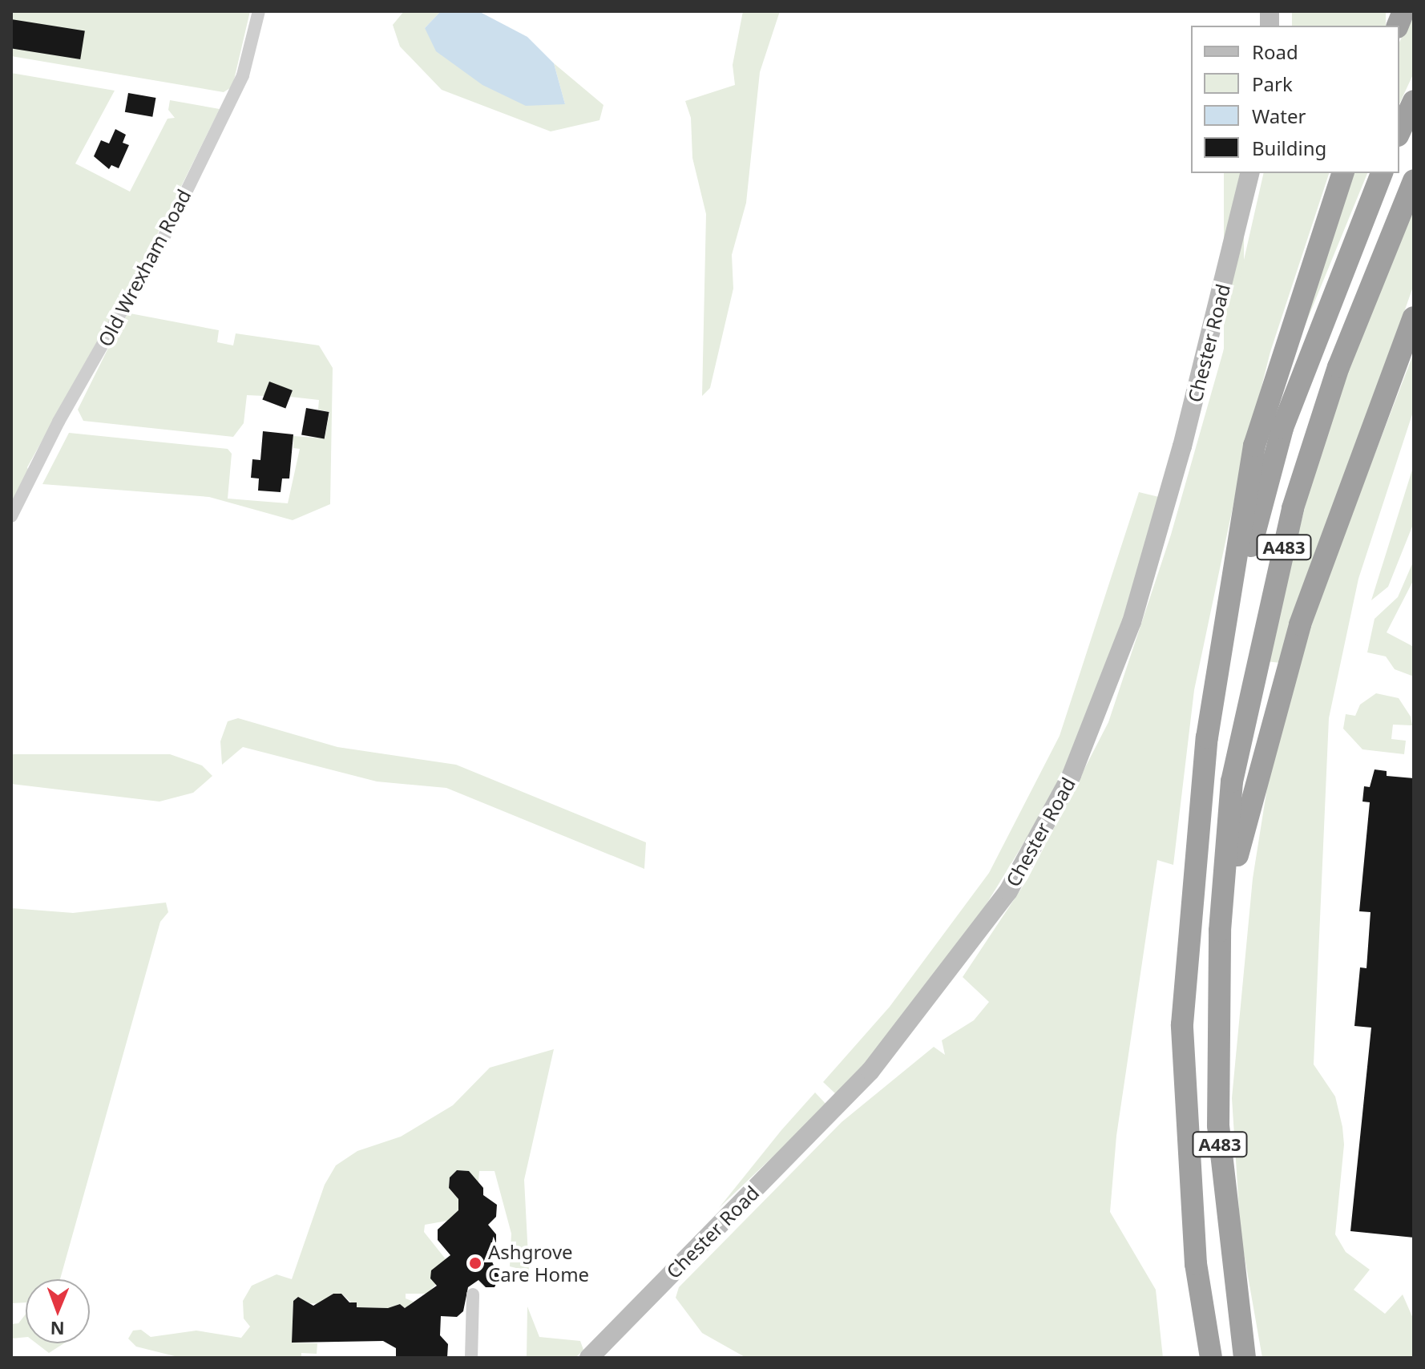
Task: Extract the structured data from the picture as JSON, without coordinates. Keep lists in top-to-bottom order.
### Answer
{
  "streets": {
    "highway": ["A483"],
    "main road": ["Chester Road"],
    "street": ["Old Wrexham Road"]
  },
  "places": ["Ashgrove Care Home"],
  "legend": [
    "Road",
    "Park",
    "Water",
    "Building"
  ],
  "north": "bottom"
}
